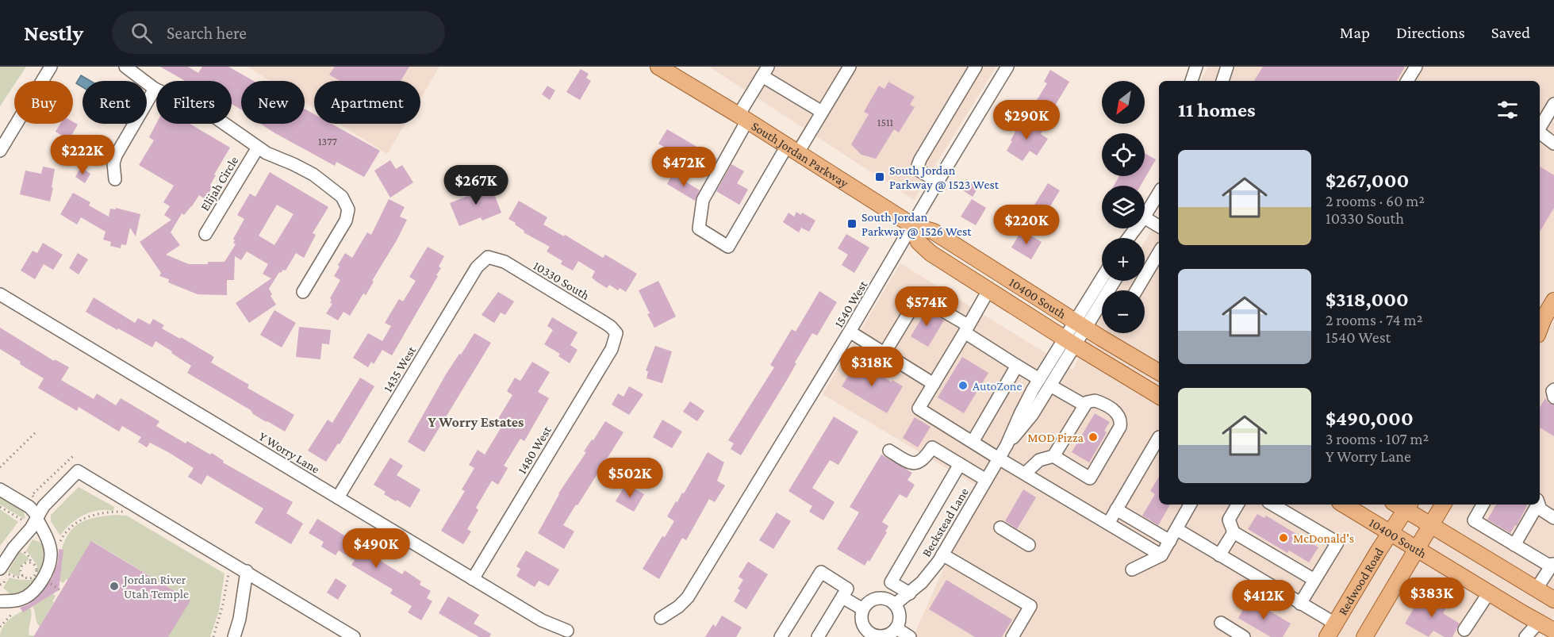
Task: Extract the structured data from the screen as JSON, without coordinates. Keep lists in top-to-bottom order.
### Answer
{
  "streets": {
    "main road": ["South Jordan Parkway", "10400 South", "Redwood Road"],
    "street": [
      "Elijah Circle",
      "10330 South",
      "1540 West",
      "1435 West",
      "1480 West",
      "Y Worry Lane",
      "Beckstead Lane"
    ]
  },
  "crossings": [
    ["South Jordan Parkway", "10400 South"],
    ["South Jordan Parkway", "1540 West"],
    ["10330 South", "1435 West"],
    ["10330 South", "1480 West"],
    ["10400 South", "1540 West"],
    ["10400 South", "Beckstead Lane"],
    ["10400 South", "Redwood Road"],
    ["1435 West", "Y Worry Lane"],
    ["1480 West", "Y Worry Lane"]
  ],
  "districts": ["Y Worry Estates"],
  "places": {
    "transit": ["South Jordan Parkway @ 1523 West", "South Jordan Parkway @ 1526 West"],
    "other": [
      "AutoZone",
      "MOD Pizza",
      "McDonald's",
      "Jordan River Utah Temple"
    ]
  },
  "house_numbers": ["1511", "1377"],
  "north": "bottom left",
  "page": {
    "header": "Nestly",
    "search": "Search here",
    "nav": ["Map", "Directions", "Saved"],
    "map_buttons": ["+", "−"],
    "chip": [
      "Buy",
      "Rent",
      "Filters",
      "New",
      "Apartment"
    ],
    "heading": "11 homes",
    "price": [
      "$290K",
      "$222K",
      "$472K",
      "$267K",
      "$220K",
      "$574K",
      "$318K",
      "$502K",
      "$490K",
      "$383K",
      "$412K"
    ],
    "list": [
      {
        "name": "$267,000",
        "note": "2 rooms · 60 m² · 10330 South"
      },
      {
        "name": "$318,000",
        "note": "2 rooms · 74 m² · 1540 West"
      },
      {
        "name": "$490,000",
        "note": "3 rooms · 107 m² · Y Worry Lane"
      }
    ]
  }
}
